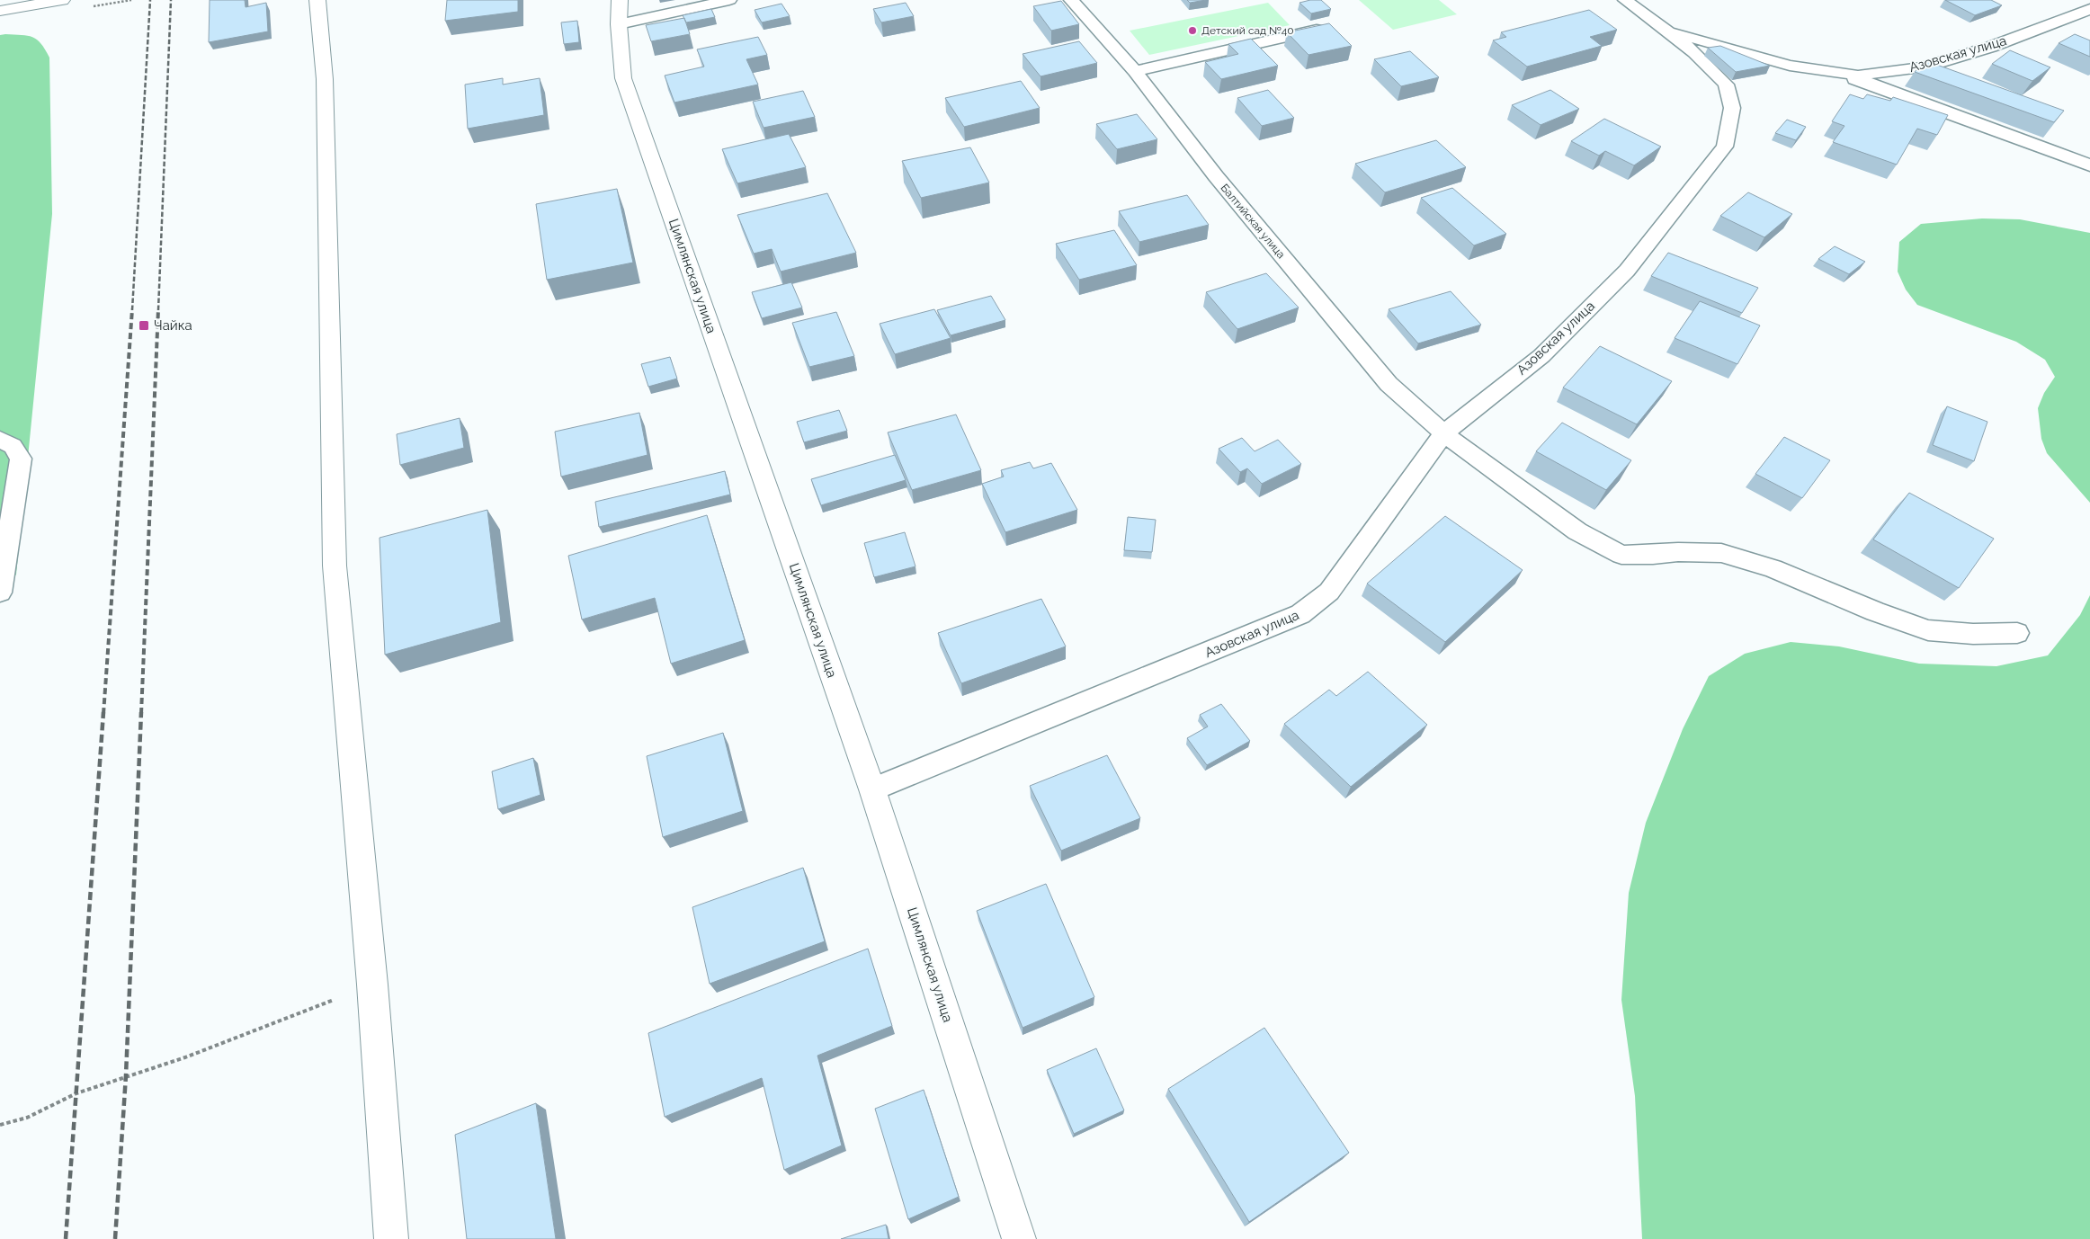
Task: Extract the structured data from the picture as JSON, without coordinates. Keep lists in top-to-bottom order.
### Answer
{
  "streets": {
    "street": ["Цимлянская улица"],
    "lane": ["Азовская улица", "Балтийская улица"]
  },
  "crossings": [
    ["Азовская улица", "Балтийская улица"],
    ["Азовская улица", "Цимлянская улица"]
  ],
  "places": {
    "other": ["Детский сад №40"],
    "transit": ["Чайка"]
  }
}
